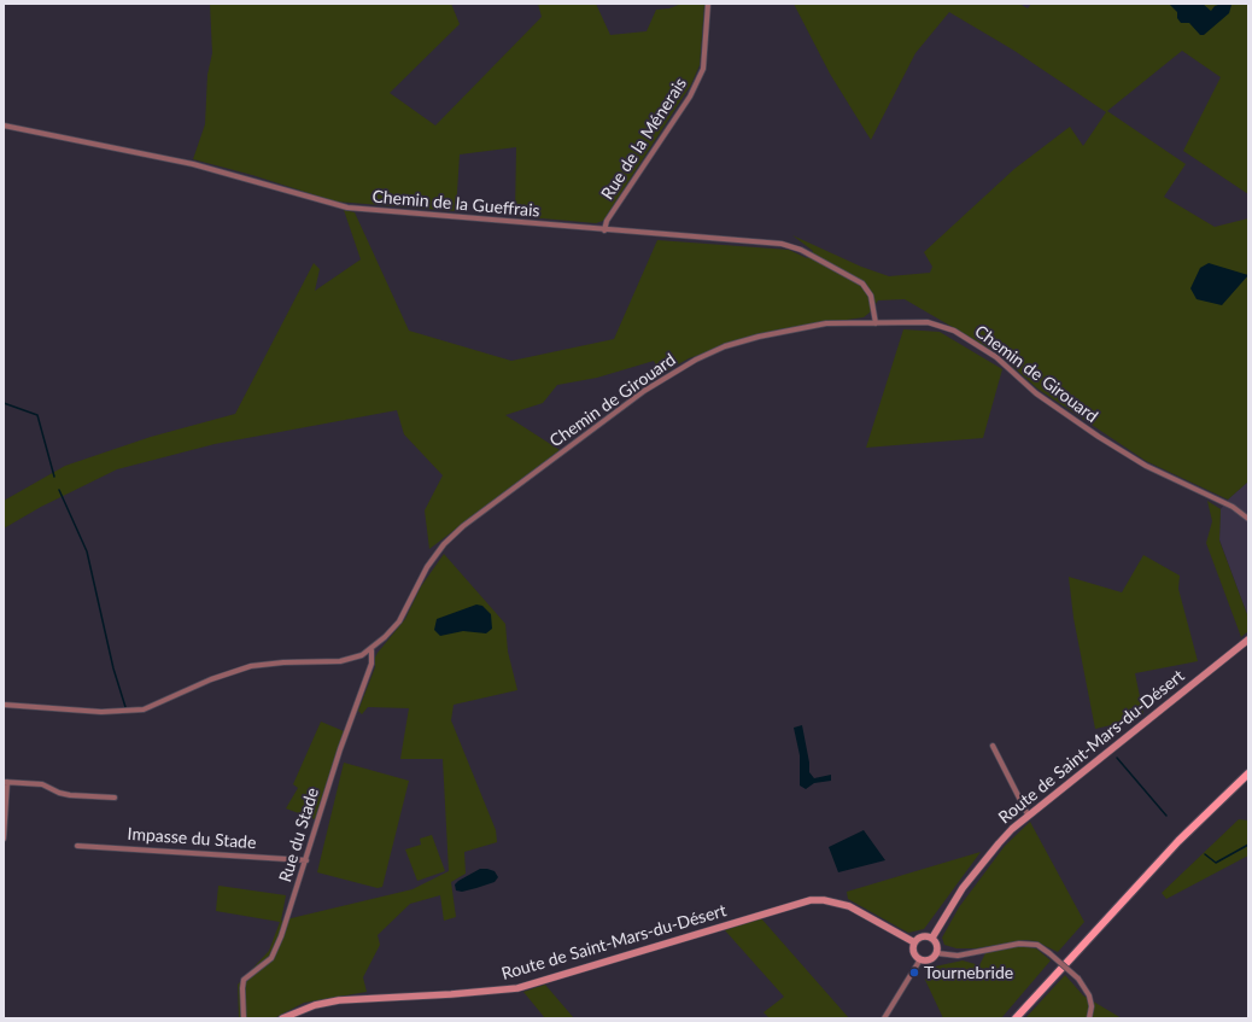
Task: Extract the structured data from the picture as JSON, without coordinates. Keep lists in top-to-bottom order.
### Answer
{
  "streets": {
    "main road": ["Route de Saint-Mars-du-Désert"],
    "street": [
      "Rue de la Ménerais",
      "Chemin de la Gueffrais",
      "Chemin de Girouard",
      "Rue du Stade",
      "Impasse du Stade"
    ]
  },
  "crossings": [
    ["Rue de la Ménerais", "Chemin de la Gueffrais"],
    ["Chemin de la Gueffrais", "Chemin de Girouard"],
    ["Chemin de Girouard", "Rue du Stade"],
    ["Rue du Stade", "Impasse du Stade"]
  ],
  "places": ["Tournebride"]
}
